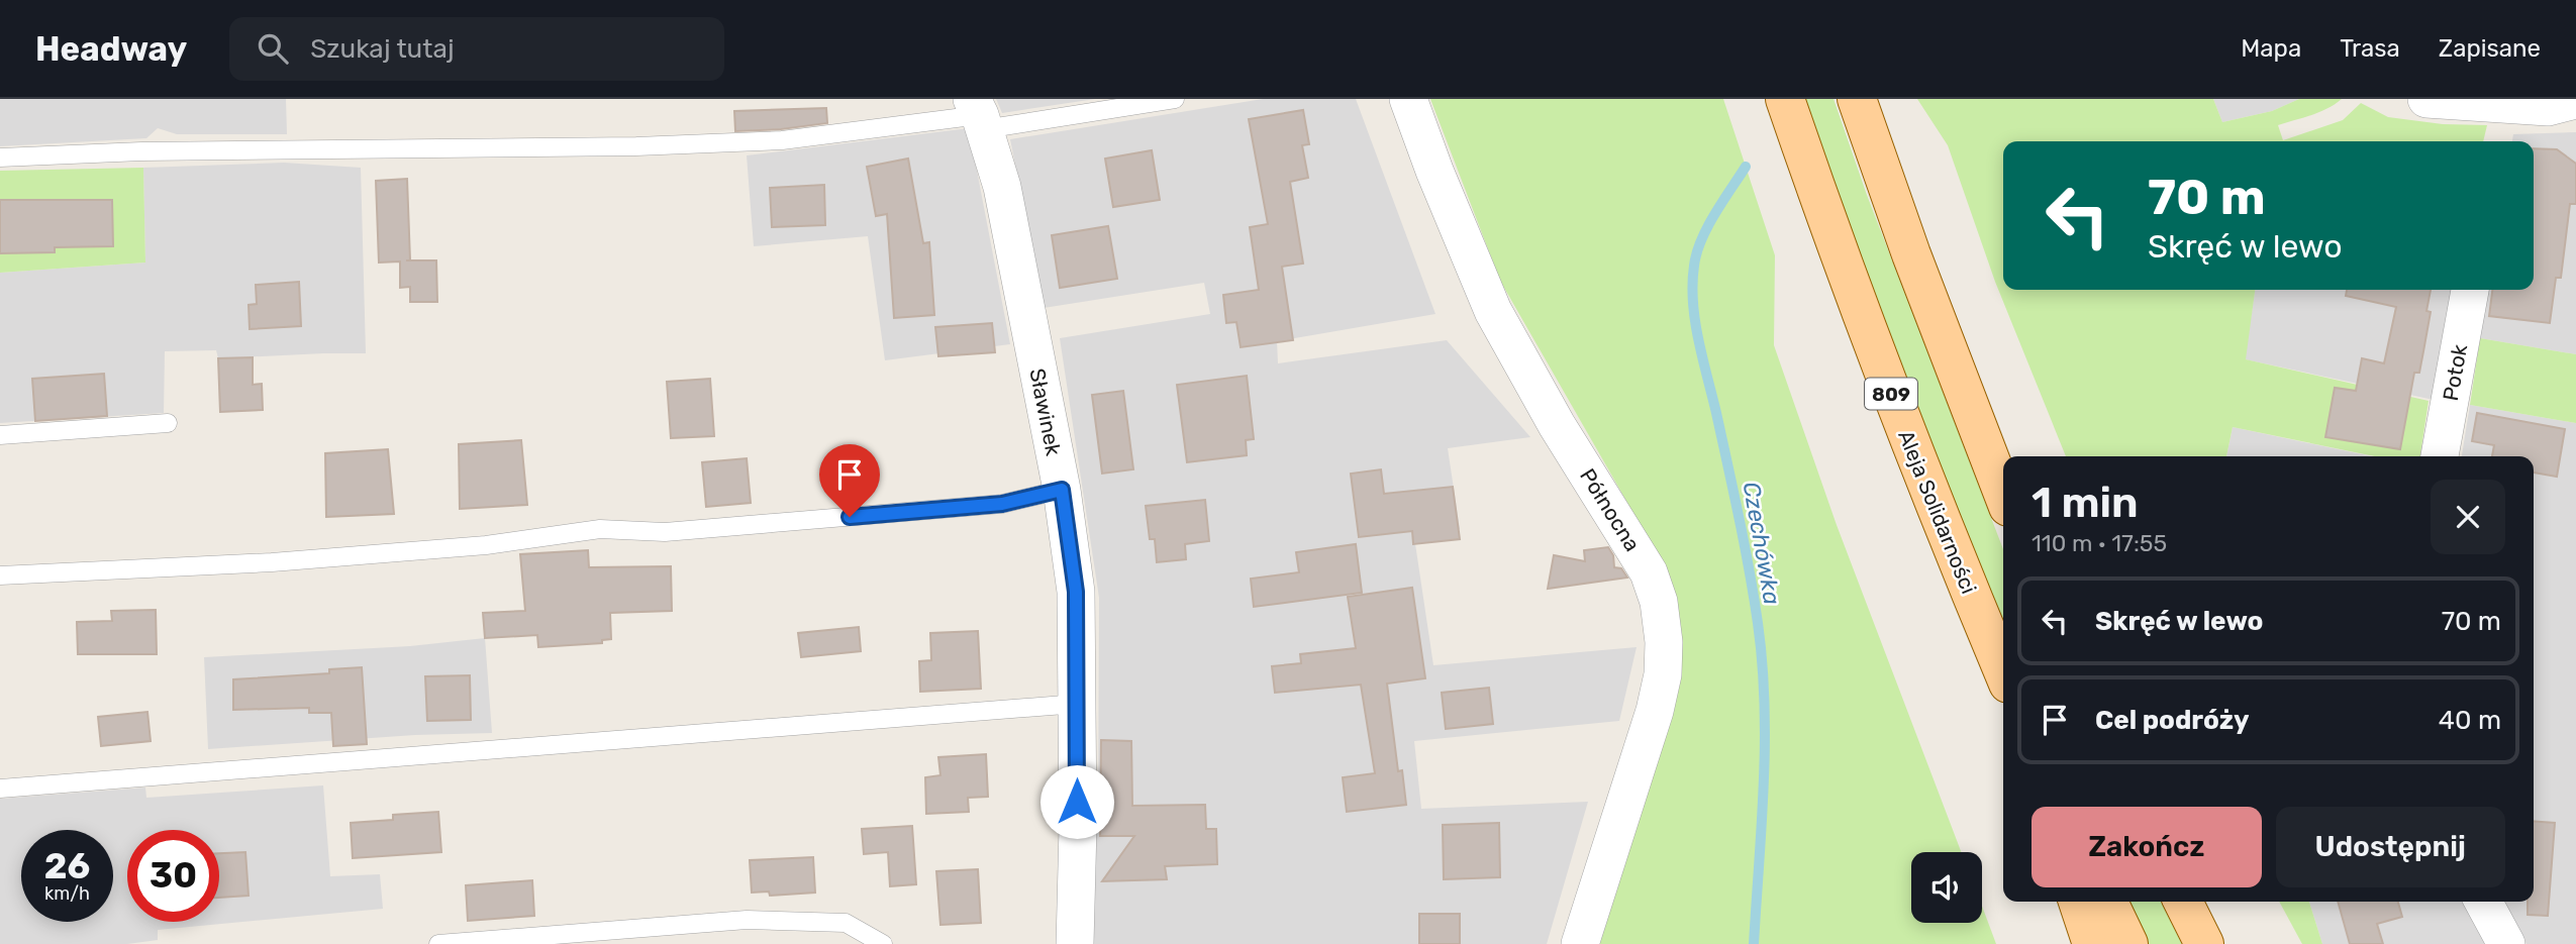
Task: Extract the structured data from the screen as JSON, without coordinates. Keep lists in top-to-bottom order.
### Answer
{
  "streets": {
    "main road": ["809", "Aleja Solidarności"],
    "street": ["Potok", "Sławinek", "Północna"]
  },
  "water": ["Czechówka"],
  "page": {
    "header": "Headway",
    "search": "Szukaj tutaj",
    "nav": ["Mapa", "Trasa", "Zapisane"],
    "turn": ["70 m", "Skręć w lewo"],
    "heading": ["1 min", "110 m · 17:55"],
    "list": [
      {
        "name": "Skręć w lewo",
        "value": "70 m"
      },
      {
        "name": "Cel podróży",
        "value": "40 m"
      }
    ],
    "buttons": ["Zakończ", "Udostępnij"],
    "speed": "26 km/h",
    "limit": "30"
  }
}
